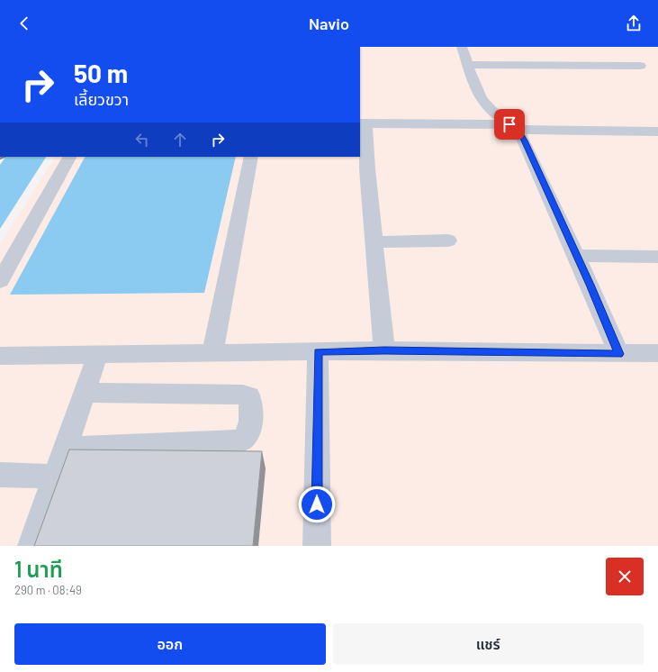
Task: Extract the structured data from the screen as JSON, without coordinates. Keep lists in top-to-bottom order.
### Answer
{
  "page": {
    "header": "Navio",
    "turn": ["50 m", "เลี้ยวขวา"],
    "heading": ["1 นาที", "290 m · 08:49"],
    "buttons": ["ออก", "แชร์"]
  }
}
